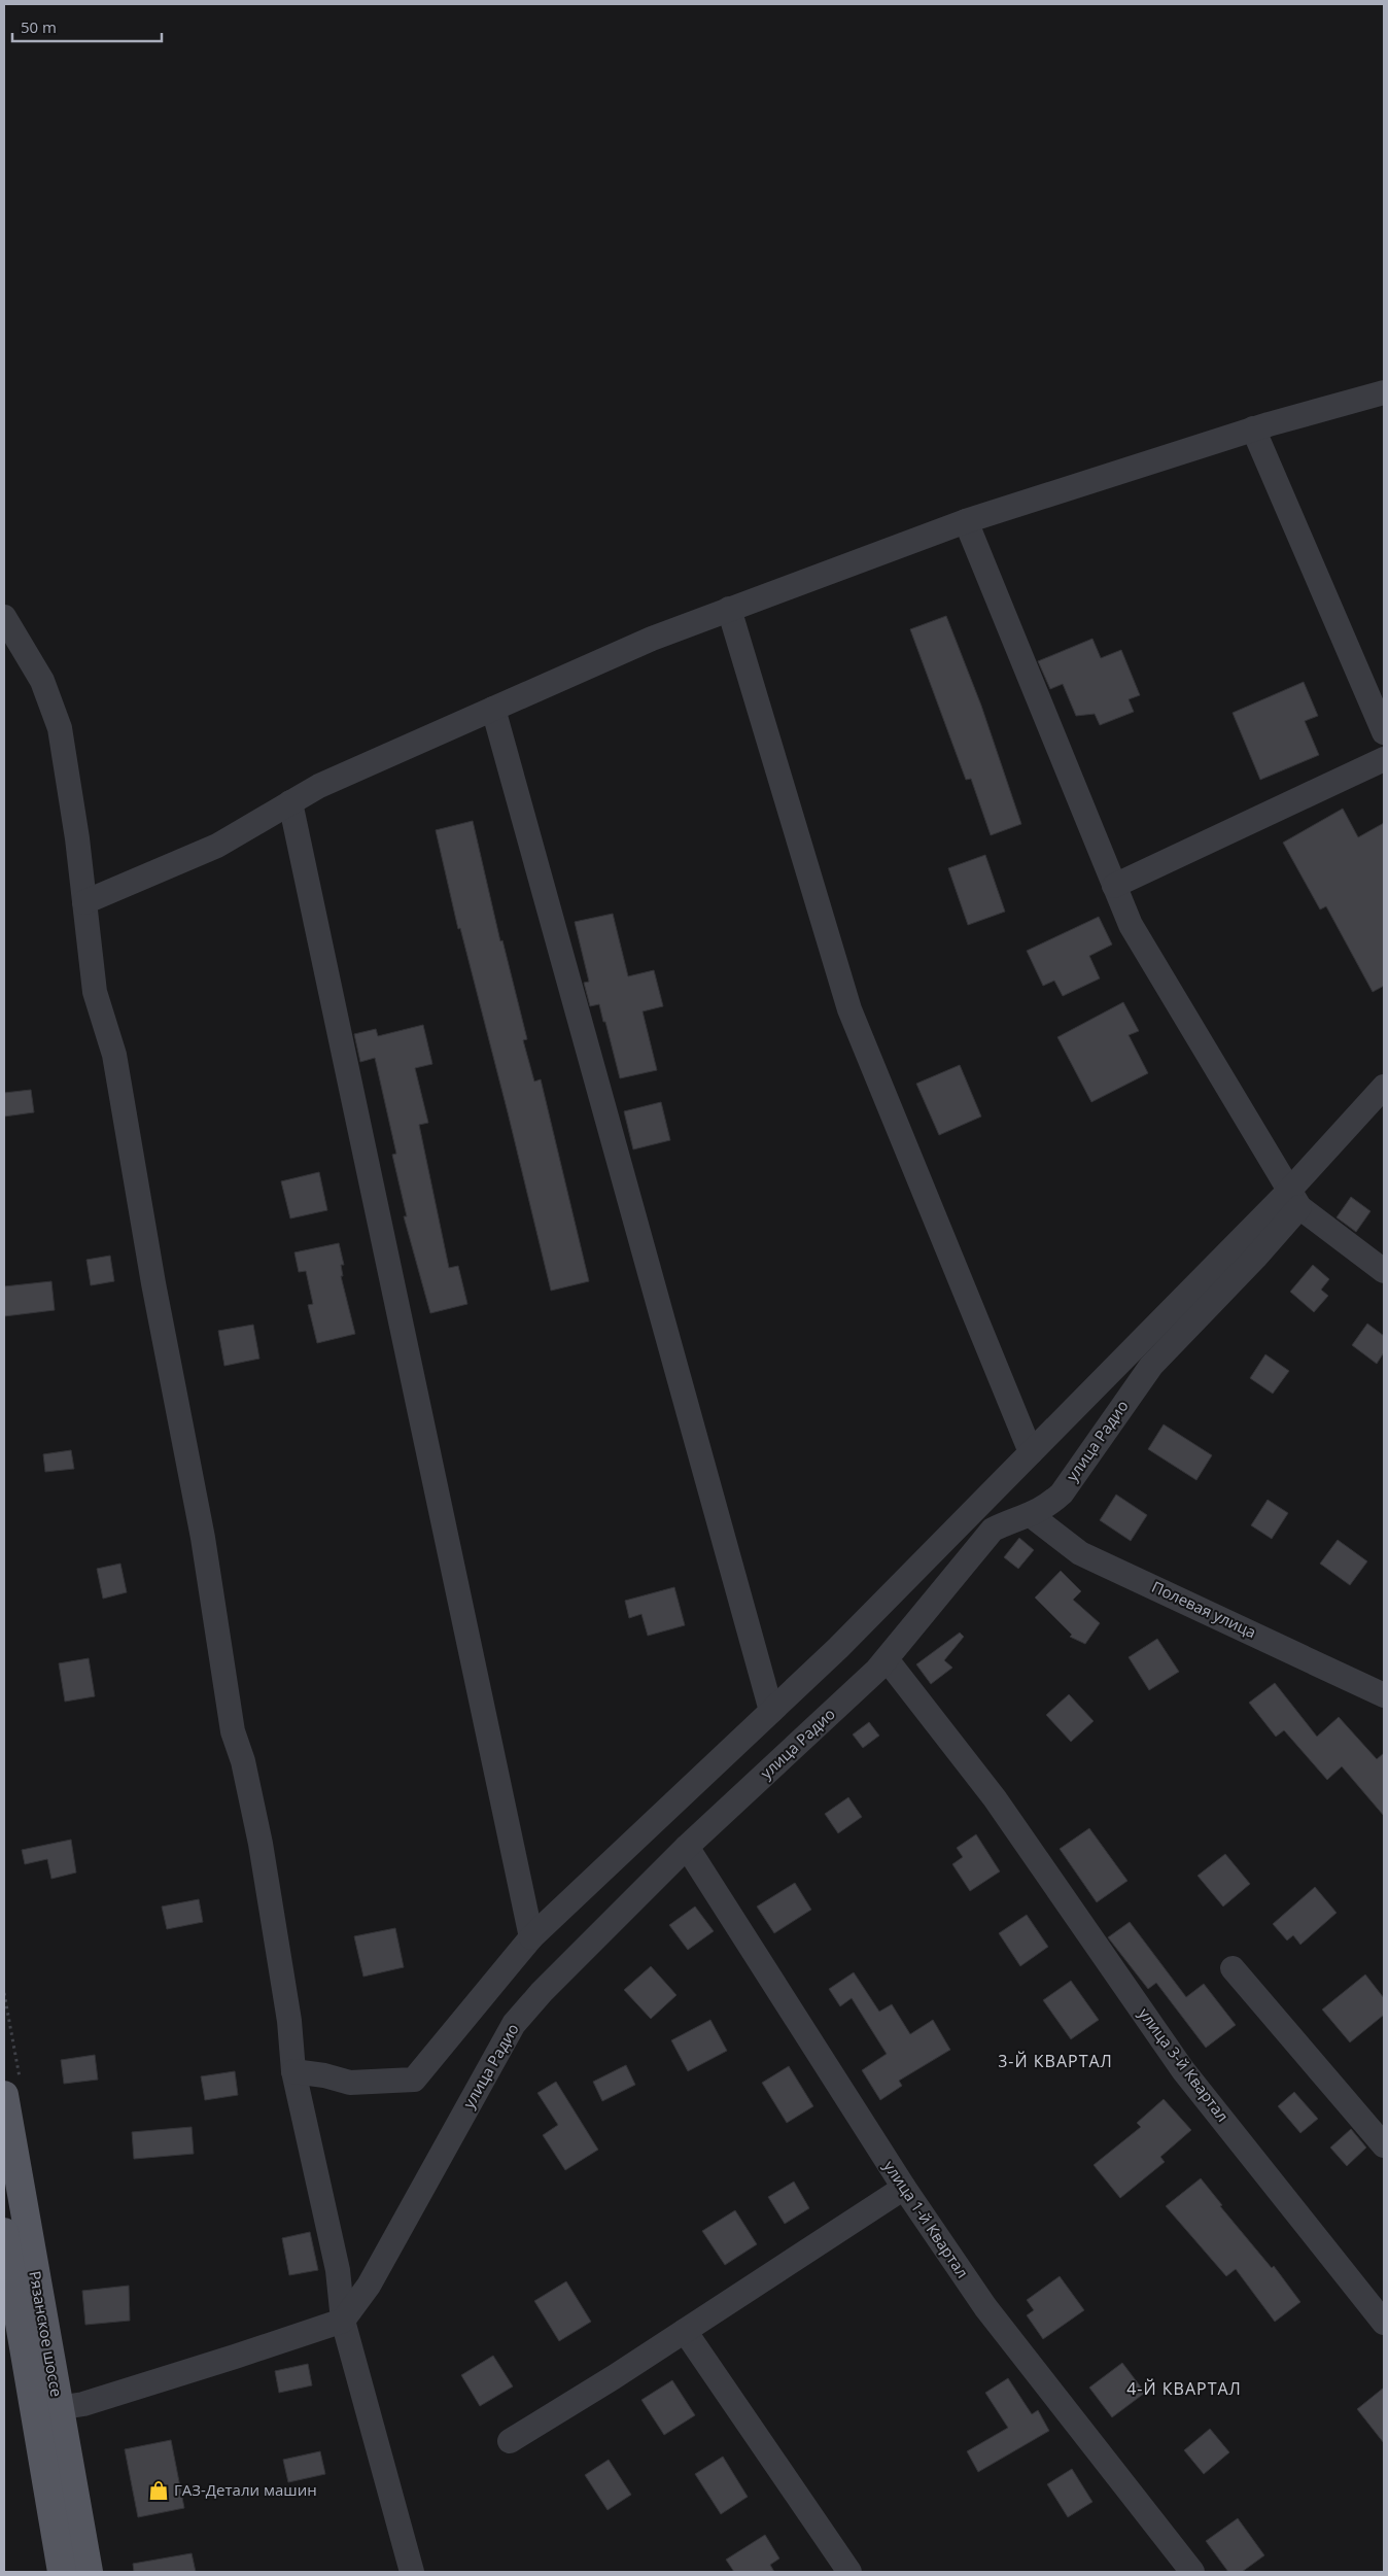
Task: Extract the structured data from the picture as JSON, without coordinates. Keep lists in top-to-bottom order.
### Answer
{
  "streets": {
    "main road": ["Рязанское шоссе"],
    "street": [
      "улица Радио",
      "Полевая улица",
      "улица 3-й Квартал",
      "улица 1-й Квартал"
    ]
  },
  "crossings": [
    ["улица Радио", "Полевая улица"],
    ["улица Радио", "улица 3-й Квартал"],
    ["улица Радио", "улица 1-й Квартал"]
  ],
  "districts": ["3-Й КВАРТАЛ", "4-Й КВАРТАЛ"],
  "places": {
    "shop": ["ГАЗ-Детали машин"]
  },
  "scale_bar": "50 m"
}
